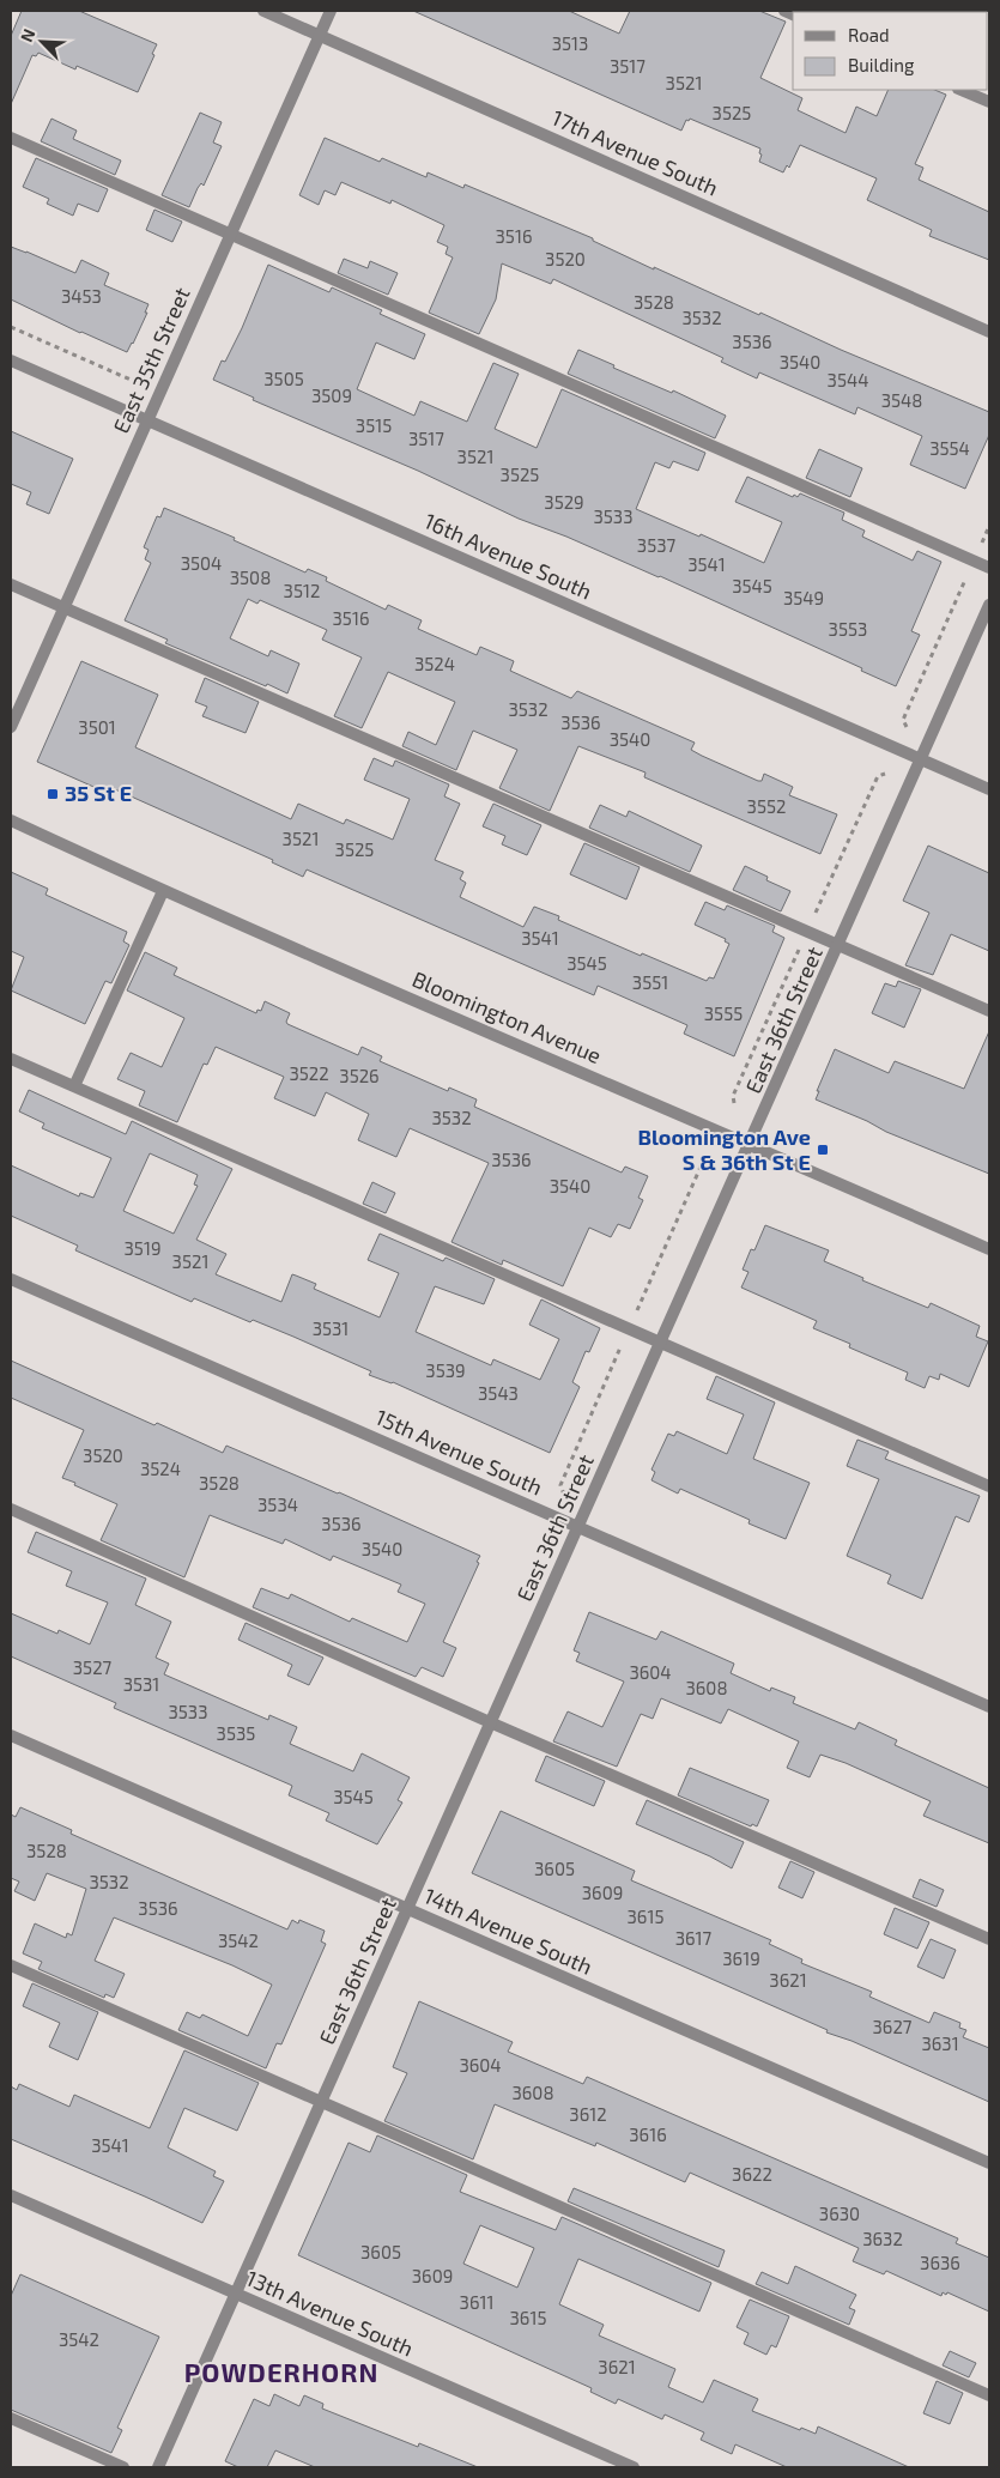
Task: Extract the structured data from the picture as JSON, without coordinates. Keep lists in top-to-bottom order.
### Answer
{
  "streets": {
    "street": [
      "17th Avenue South",
      "East 35th Street",
      "16th Avenue South",
      "Bloomington Avenue",
      "East 36th Street",
      "15th Avenue South",
      "14th Avenue South",
      "13th Avenue South"
    ]
  },
  "crossings": [
    ["17th Avenue South", "East 35th Street"],
    ["East 35th Street", "16th Avenue South"],
    ["16th Avenue South", "East 36th Street"],
    ["Bloomington Avenue", "East 36th Street"],
    ["East 36th Street", "15th Avenue South"],
    ["East 36th Street", "14th Avenue South"],
    ["East 36th Street", "13th Avenue South"]
  ],
  "districts": ["POWDERHORN"],
  "places": {
    "transit": ["35 St E", "Bloomington Ave S & 36th St E"]
  },
  "house_numbers": [
    "3513",
    "3517",
    "3521",
    "3525",
    "3516",
    "3520",
    "3453",
    "3528",
    "3532",
    "3536",
    "3540",
    "3505",
    "3544",
    "3509",
    "3548",
    "3515",
    "3517",
    "3554",
    "3521",
    "3525",
    "3529",
    "3533",
    "3537",
    "3504",
    "3541",
    "3508",
    "3545",
    "3512",
    "3549",
    "3516",
    "3553",
    "3524",
    "3532",
    "3536",
    "3501",
    "3540",
    "3552",
    "3521",
    "3525",
    "3541",
    "3545",
    "3551",
    "3555",
    "3522",
    "3526",
    "3532",
    "3536",
    "3540",
    "3519",
    "3521",
    "3531",
    "3539",
    "3543",
    "3520",
    "3524",
    "3528",
    "3534",
    "3536",
    "3540",
    "3527",
    "3604",
    "3531",
    "3608",
    "3533",
    "3535",
    "3545",
    "3528",
    "3605",
    "3532",
    "3609",
    "3536",
    "3615",
    "3617",
    "3542",
    "3619",
    "3621",
    "3627",
    "3631",
    "3604",
    "3608",
    "3612",
    "3616",
    "3541",
    "3622",
    "3630",
    "3632",
    "3605",
    "3636",
    "3609",
    "3611",
    "3615",
    "3542",
    "3621"
  ],
  "legend": ["Road", "Building"],
  "north": "top left"
}
